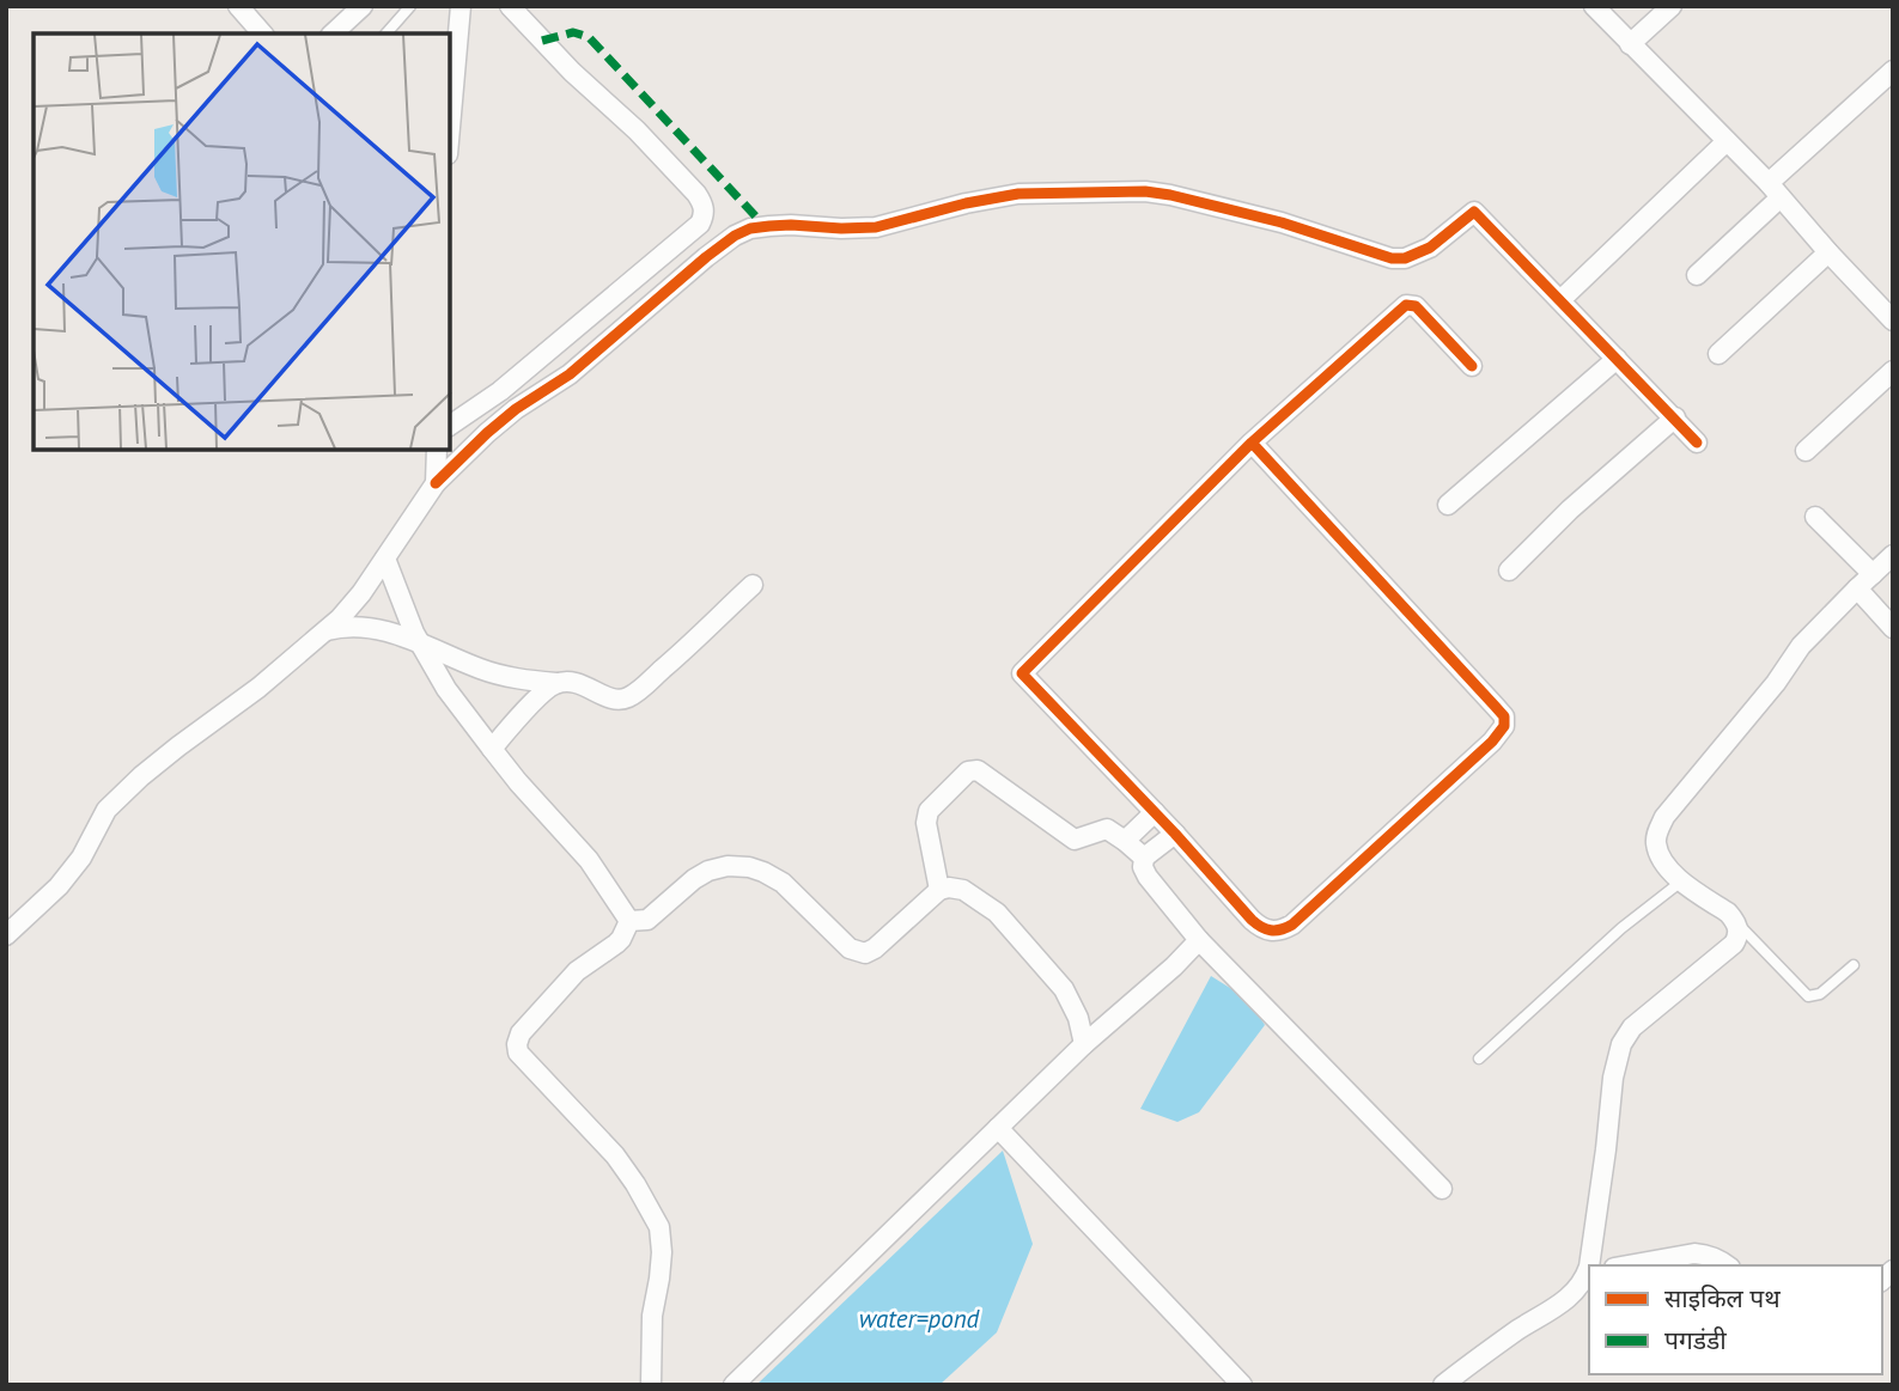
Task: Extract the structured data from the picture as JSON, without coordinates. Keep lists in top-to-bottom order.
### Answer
{
  "water": ["water=pond"],
  "legend": ["साइकिल पथ", "पगडंडी"]
}
